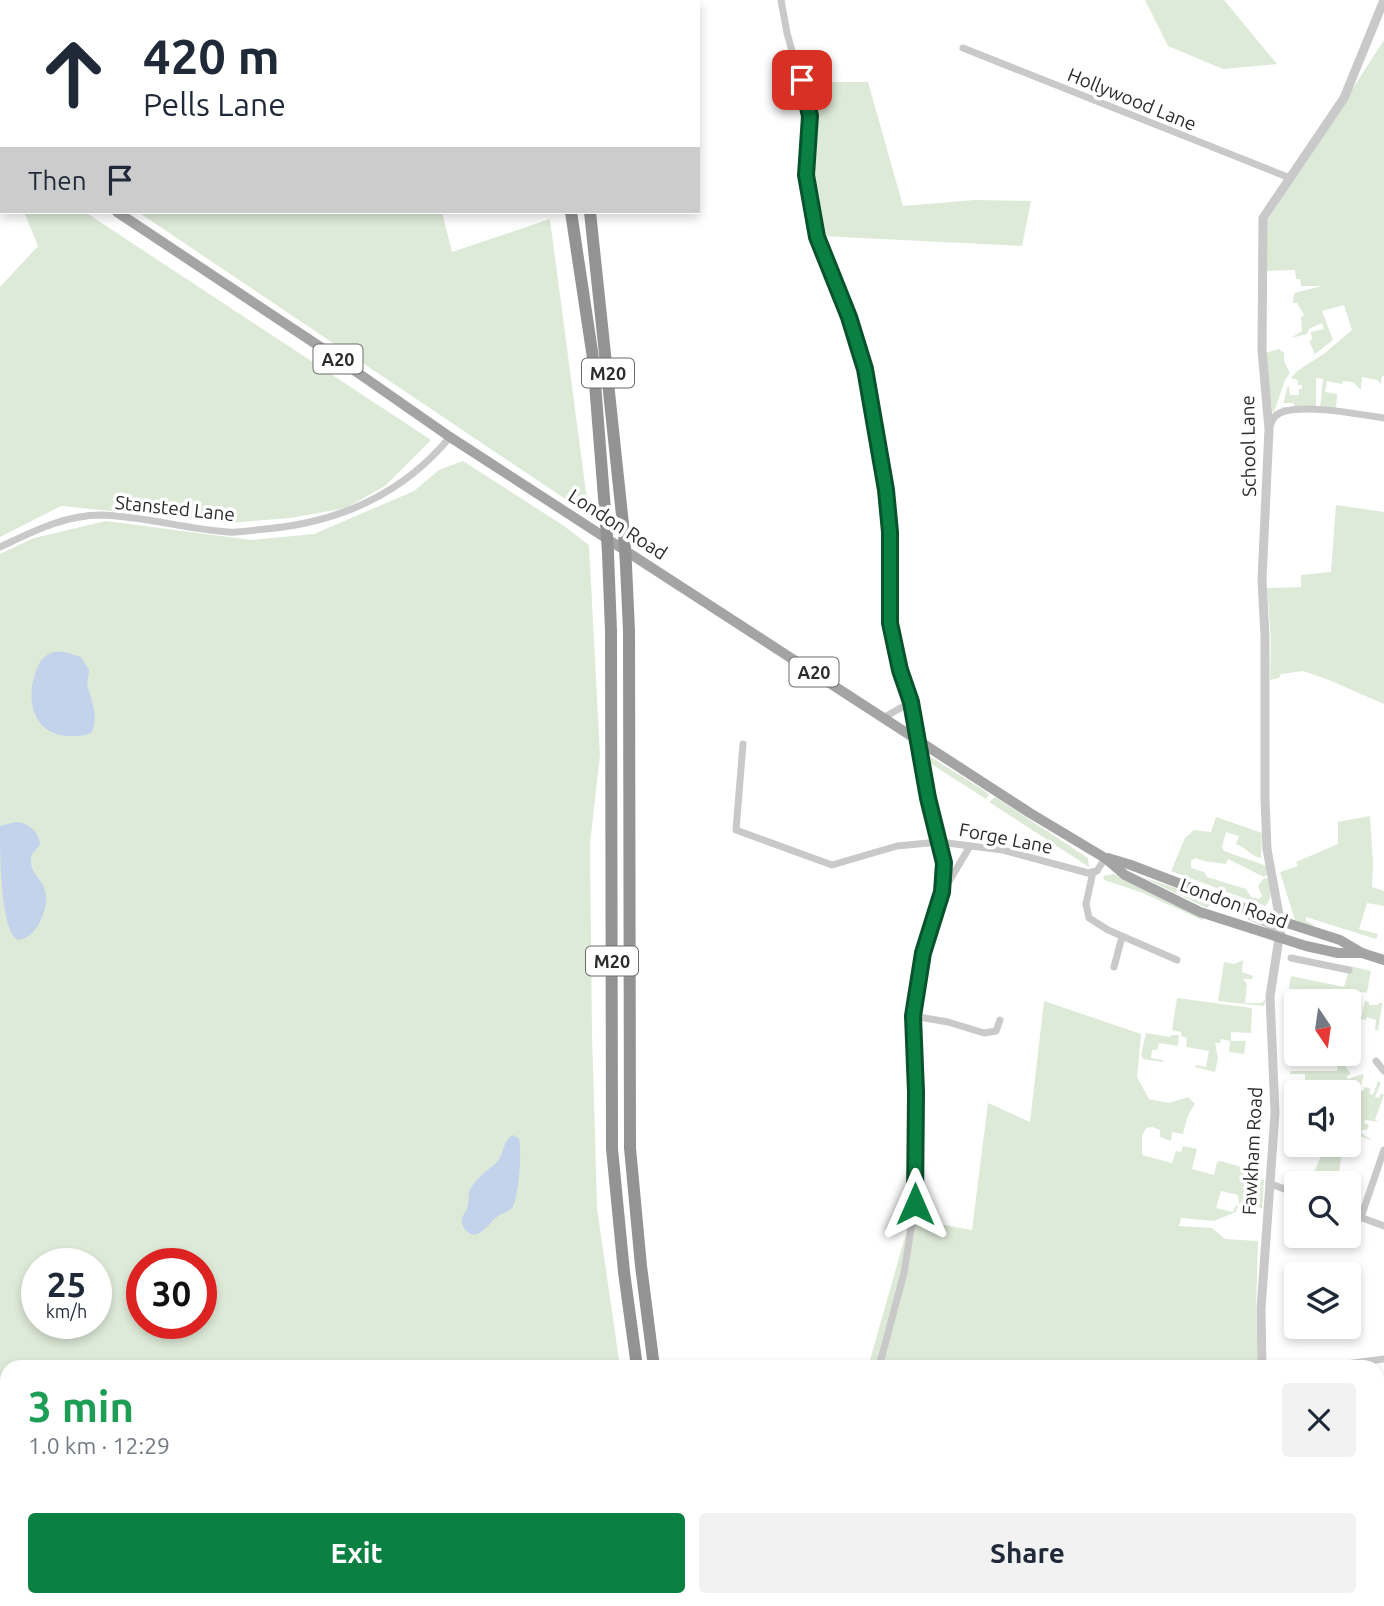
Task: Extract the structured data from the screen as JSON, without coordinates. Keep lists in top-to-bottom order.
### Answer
{
  "streets": {
    "highway": ["M20"],
    "main road": ["A20", "London Road"],
    "street": [
      "Hollywood Lane",
      "School Lane",
      "Stansted Lane",
      "Forge Lane",
      "Fawkham Road"
    ]
  },
  "crossings": [
    ["Hollywood Lane", "School Lane"],
    ["School Lane", "London Road"],
    ["School Lane", "Fawkham Road"],
    ["Stansted Lane", "London Road"],
    ["London Road", "Fawkham Road"]
  ],
  "north": "bottom",
  "page": {
    "turn": ["420 m", "Pells Lane"],
    "then": "Then",
    "speed": "25 km/h",
    "limit": "30",
    "heading": ["3 min", "1.0 km · 12:29"],
    "buttons": ["Exit", "Share"]
  }
}
